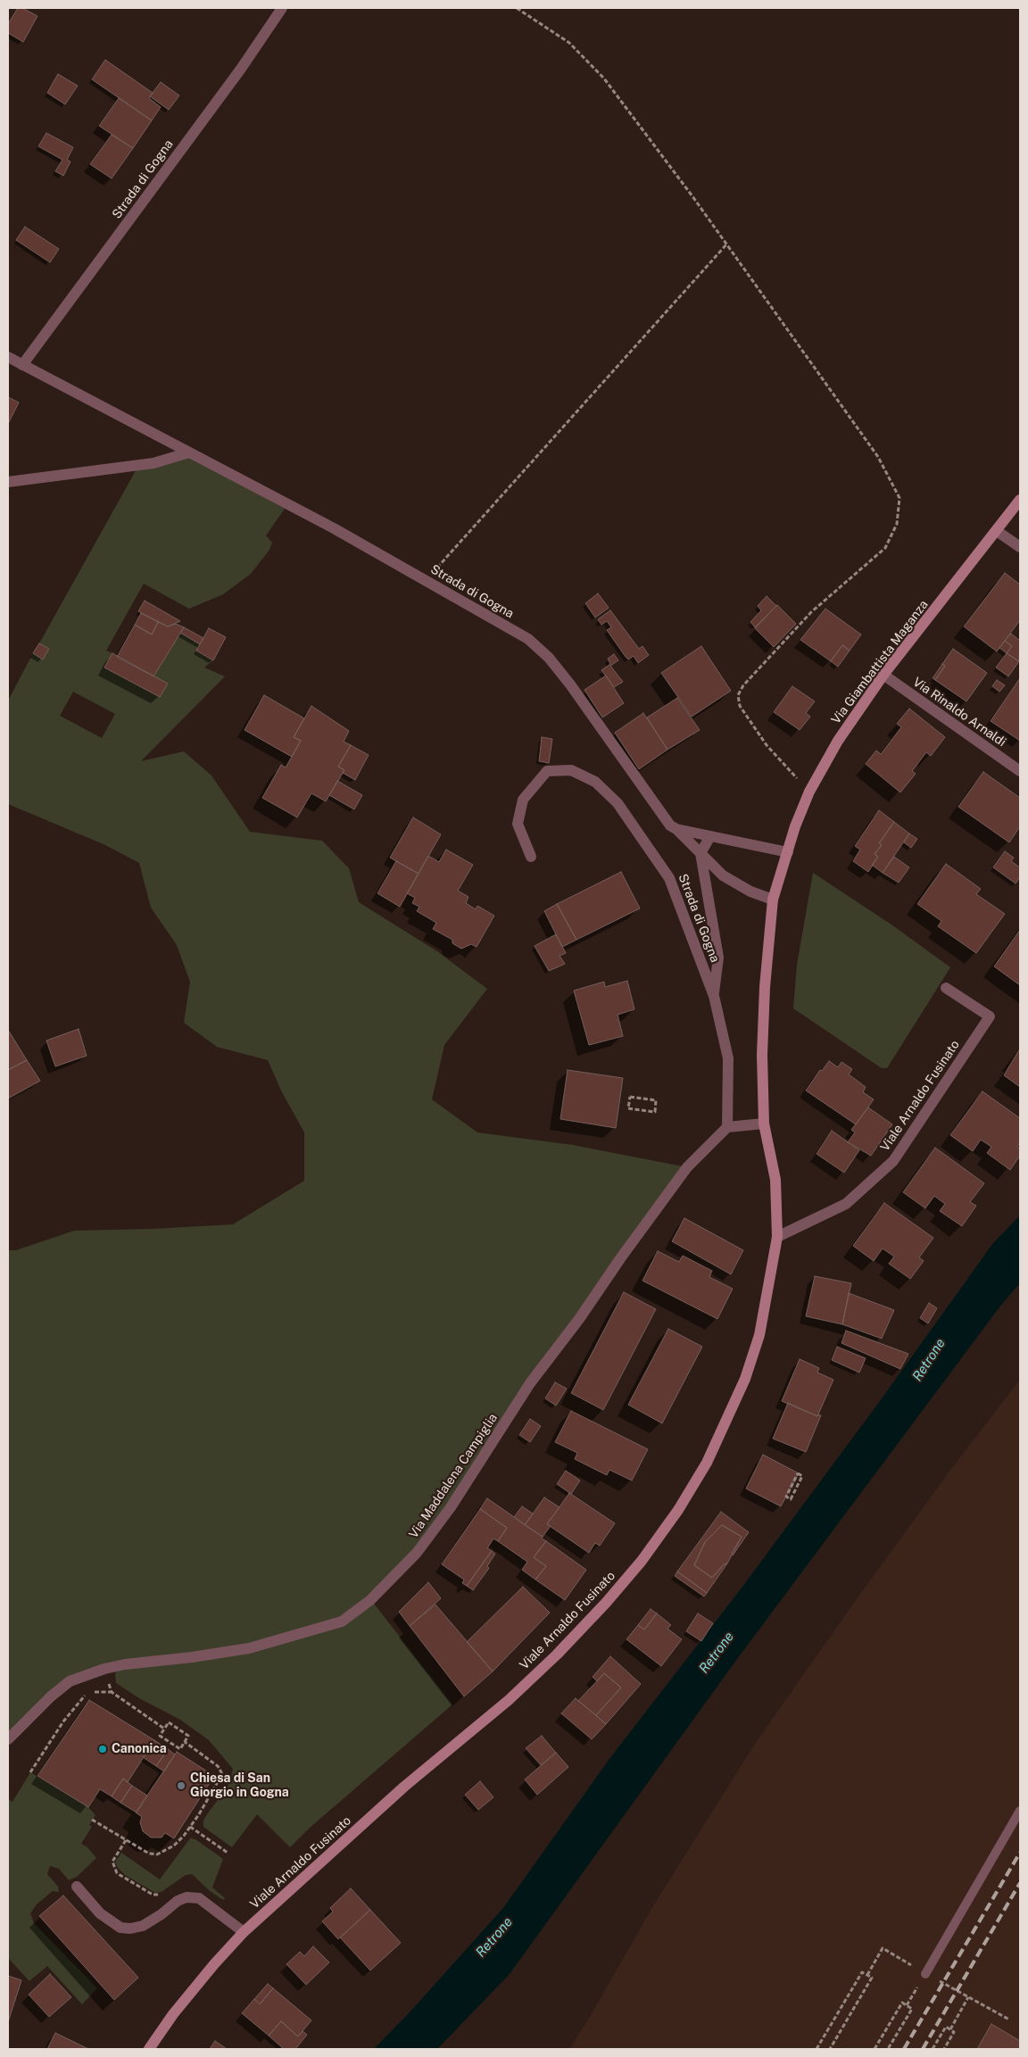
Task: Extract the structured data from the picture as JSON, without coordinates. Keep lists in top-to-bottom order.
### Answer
{
  "streets": {
    "street": [
      "Strada di Gogna",
      "Via Giambattista Maganza",
      "Via Rinaldo Arnaldi",
      "Viale Arnaldo Fusinato",
      "Via Maddalena Campiglia"
    ]
  },
  "crossings": [
    ["Strada di Gogna", "Via Giambattista Maganza"],
    ["Strada di Gogna", "Via Maddalena Campiglia"],
    ["Via Giambattista Maganza", "Via Rinaldo Arnaldi"],
    ["Via Giambattista Maganza", "Viale Arnaldo Fusinato"]
  ],
  "water": ["Retrone"],
  "places": ["Canonica", "Chiesa di San Giorgio in Gogna"]
}
